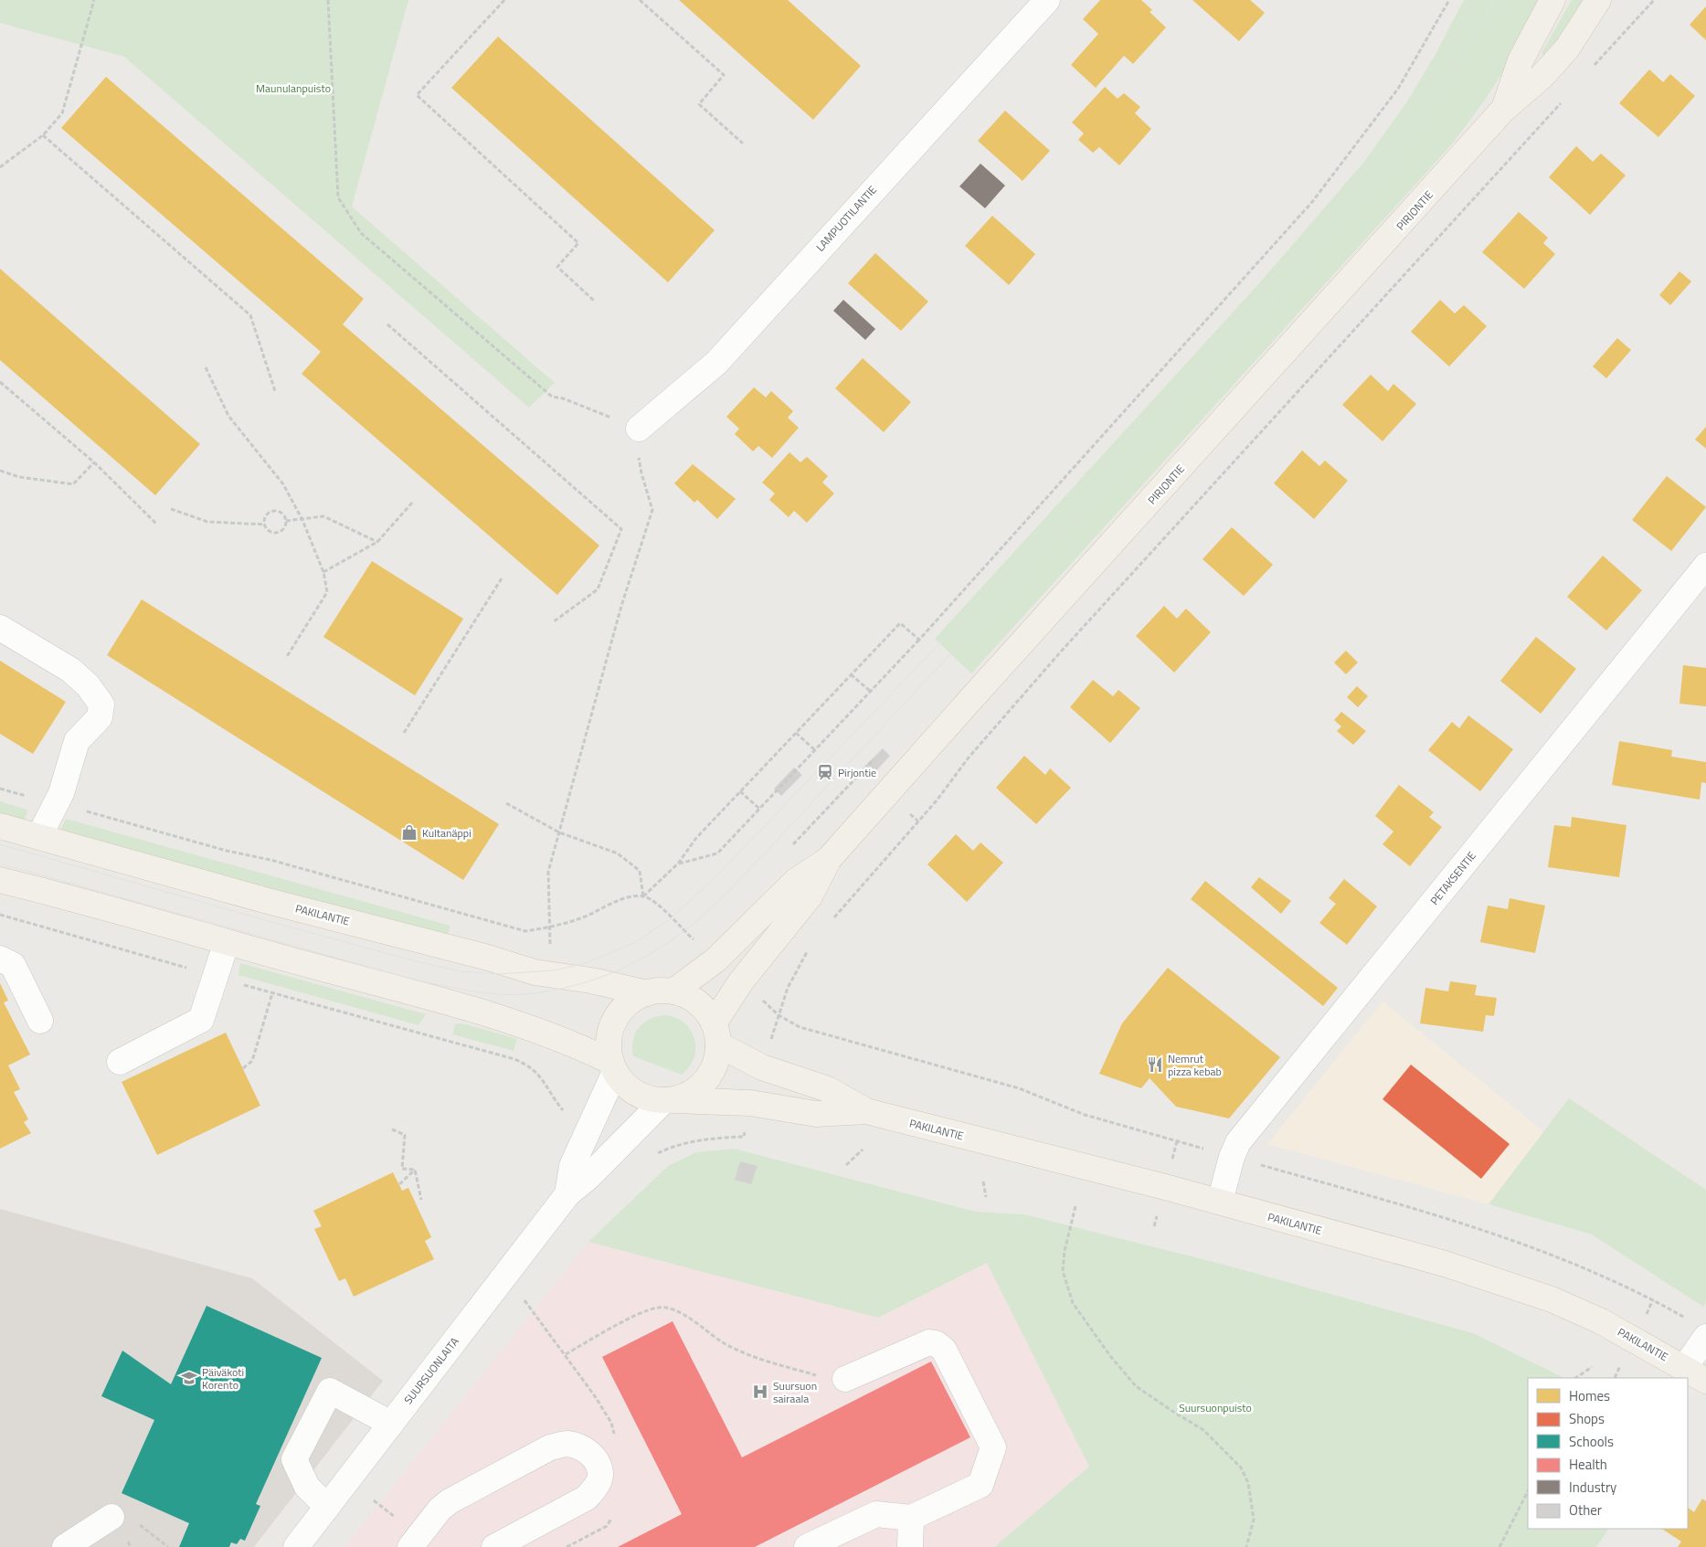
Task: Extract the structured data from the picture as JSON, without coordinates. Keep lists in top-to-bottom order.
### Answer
{
  "streets": {
    "main road": ["PIRJONTIE", "PAKILANTIE"],
    "street": ["LAMPUOTILANTIE", "PETAKSENTIE", "SUURSUONLAITA"]
  },
  "crossings": [
    ["PIRJONTIE", "PAKILANTIE"],
    ["PIRJONTIE", "SUURSUONLAITA"],
    ["PETAKSENTIE", "PAKILANTIE"],
    ["PAKILANTIE", "SUURSUONLAITA"]
  ],
  "parks": ["Maunulanpuisto", "Suursuonpuisto"],
  "places": {
    "station": ["Pirjontie"],
    "shop": ["Kultanäppi"],
    "restaurant": ["Nemrut pizza kebab"],
    "school or university": ["Päiväkoti Korento"],
    "hospital": ["Suursuon sairaala"]
  },
  "legend": [
    "Homes",
    "Shops",
    "Schools",
    "Health",
    "Industry",
    "Other"
  ]
}
